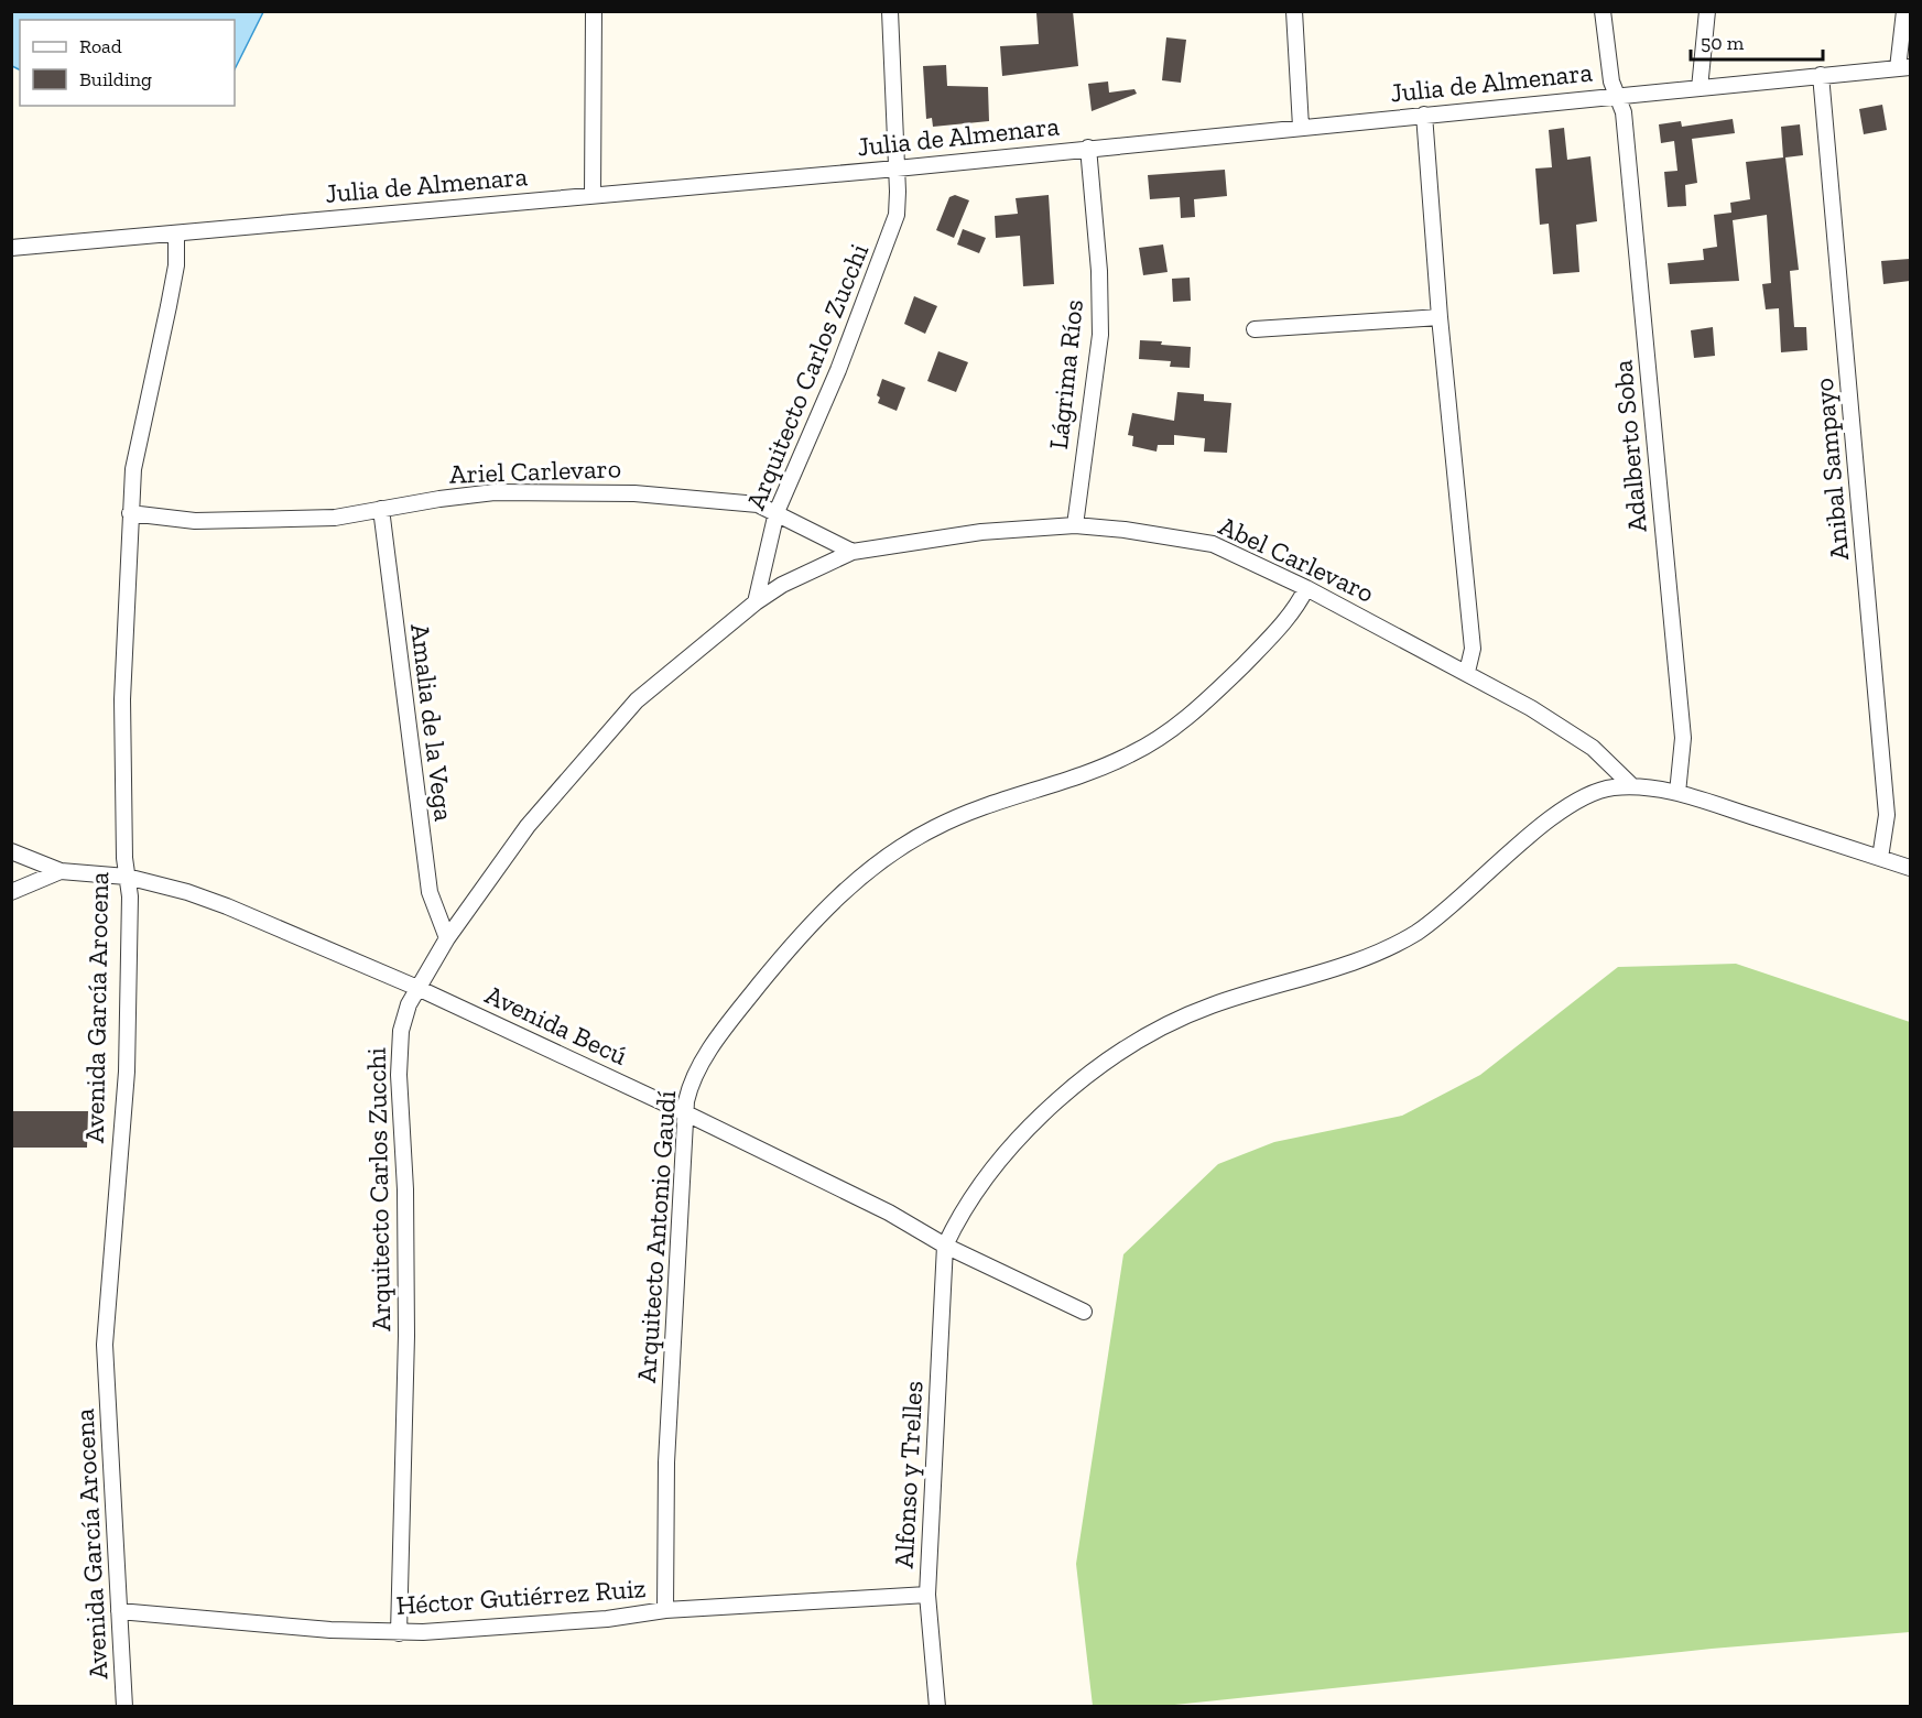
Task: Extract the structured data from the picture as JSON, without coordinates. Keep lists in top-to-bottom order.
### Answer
{
  "streets": {
    "street": [
      "Julia de Almenara",
      "Lágrima Ríos",
      "Arquitecto Carlos Zucchi",
      "Adalberto Soba",
      "Anibal Sampayo",
      "Ariel Carlevaro",
      "Abel Carlevaro",
      "Amalia de la Vega",
      "Avenida García Arocena",
      "Avenida Becú",
      "Arquitecto Antonio Gaudí",
      "Alfonso y Trelles",
      "Héctor Gutiérrez Ruiz"
    ]
  },
  "crossings": [
    ["Julia de Almenara", "Lágrima Ríos"],
    ["Julia de Almenara", "Arquitecto Carlos Zucchi"],
    ["Julia de Almenara", "Adalberto Soba"],
    ["Julia de Almenara", "Anibal Sampayo"],
    ["Julia de Almenara", "Avenida García Arocena"],
    ["Lágrima Ríos", "Abel Carlevaro"],
    ["Arquitecto Carlos Zucchi", "Ariel Carlevaro"],
    ["Arquitecto Carlos Zucchi", "Abel Carlevaro"],
    ["Arquitecto Carlos Zucchi", "Amalia de la Vega"],
    ["Arquitecto Carlos Zucchi", "Avenida Becú"],
    ["Arquitecto Carlos Zucchi", "Héctor Gutiérrez Ruiz"],
    ["Ariel Carlevaro", "Abel Carlevaro"],
    ["Ariel Carlevaro", "Amalia de la Vega"],
    ["Ariel Carlevaro", "Avenida García Arocena"],
    ["Abel Carlevaro", "Arquitecto Antonio Gaudí"],
    ["Avenida García Arocena", "Avenida Becú"],
    ["Avenida García Arocena", "Héctor Gutiérrez Ruiz"],
    ["Avenida Becú", "Arquitecto Antonio Gaudí"],
    ["Avenida Becú", "Alfonso y Trelles"],
    ["Arquitecto Antonio Gaudí", "Héctor Gutiérrez Ruiz"],
    ["Alfonso y Trelles", "Héctor Gutiérrez Ruiz"]
  ],
  "legend": ["Road", "Building"],
  "scale_bar": "50 m"
}
